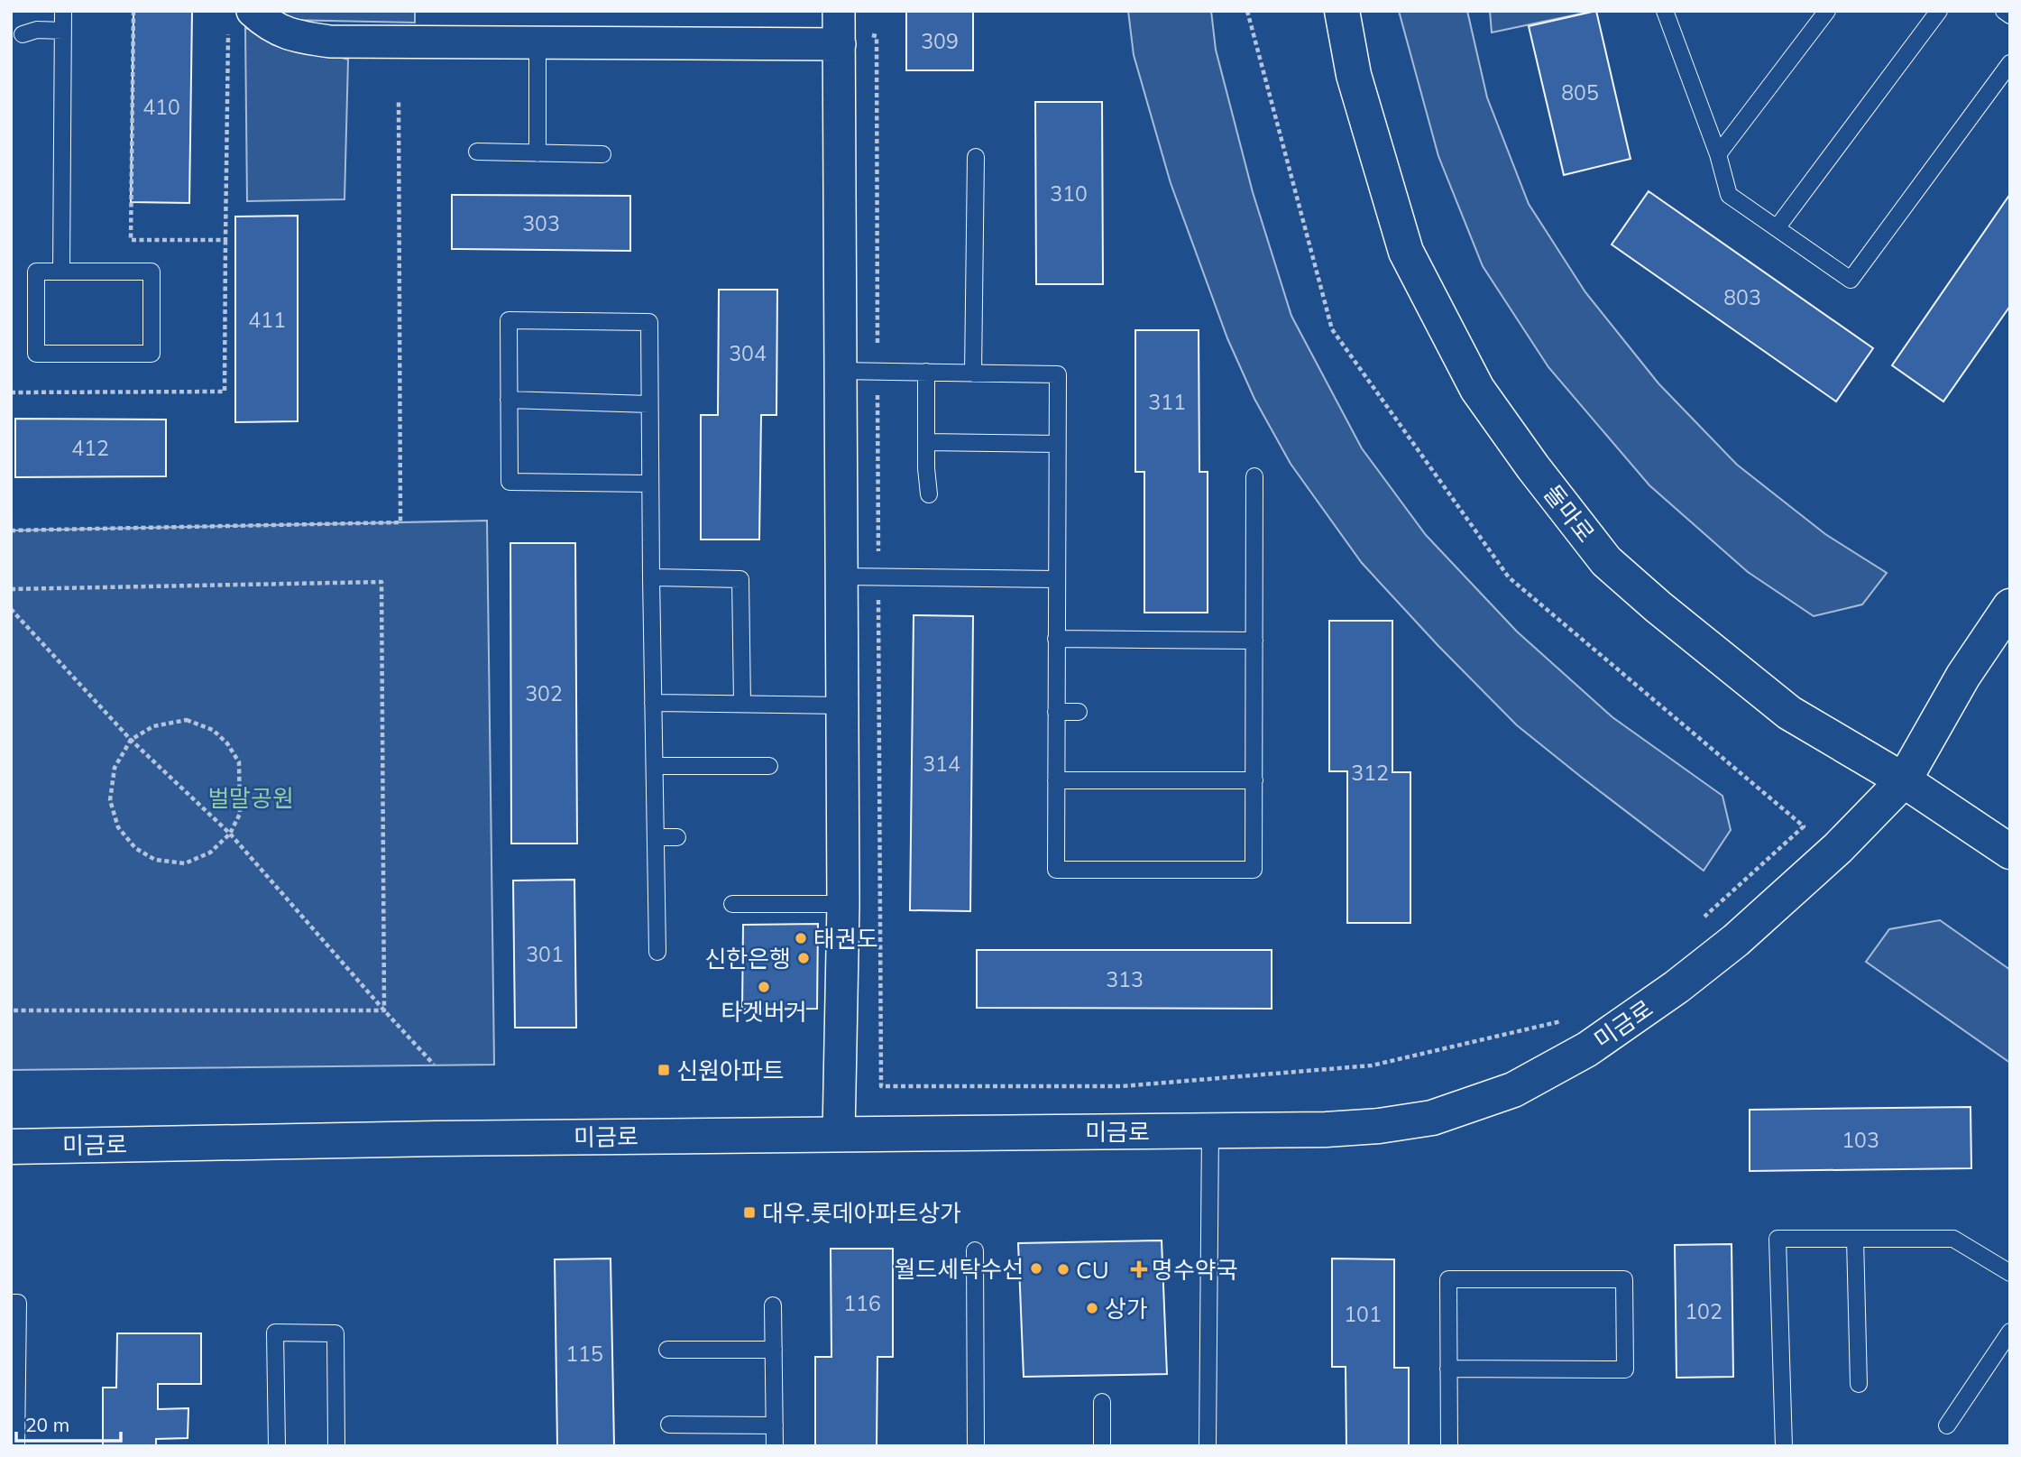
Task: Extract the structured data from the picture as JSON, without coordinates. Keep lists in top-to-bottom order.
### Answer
{
  "streets": {
    "main road": ["돌마로", "미금로"]
  },
  "crossings": [
    ["돌마로", "미금로"]
  ],
  "parks": ["벌말공원"],
  "places": {
    "other": [
      "태권도",
      "신한은행",
      "타겟버거",
      "월드세탁수선",
      "CU",
      "상가"
    ],
    "transit": ["신원아파트", "대우.롯데아파트상가"],
    "health": ["명수약국"]
  },
  "house_numbers": [
    "309",
    "805",
    "410",
    "310",
    "303",
    "803",
    "411",
    "304",
    "311",
    "412",
    "302",
    "314",
    "312",
    "301",
    "313",
    "103",
    "116",
    "102",
    "101",
    "115"
  ],
  "scale_bar": "20 m"
}
